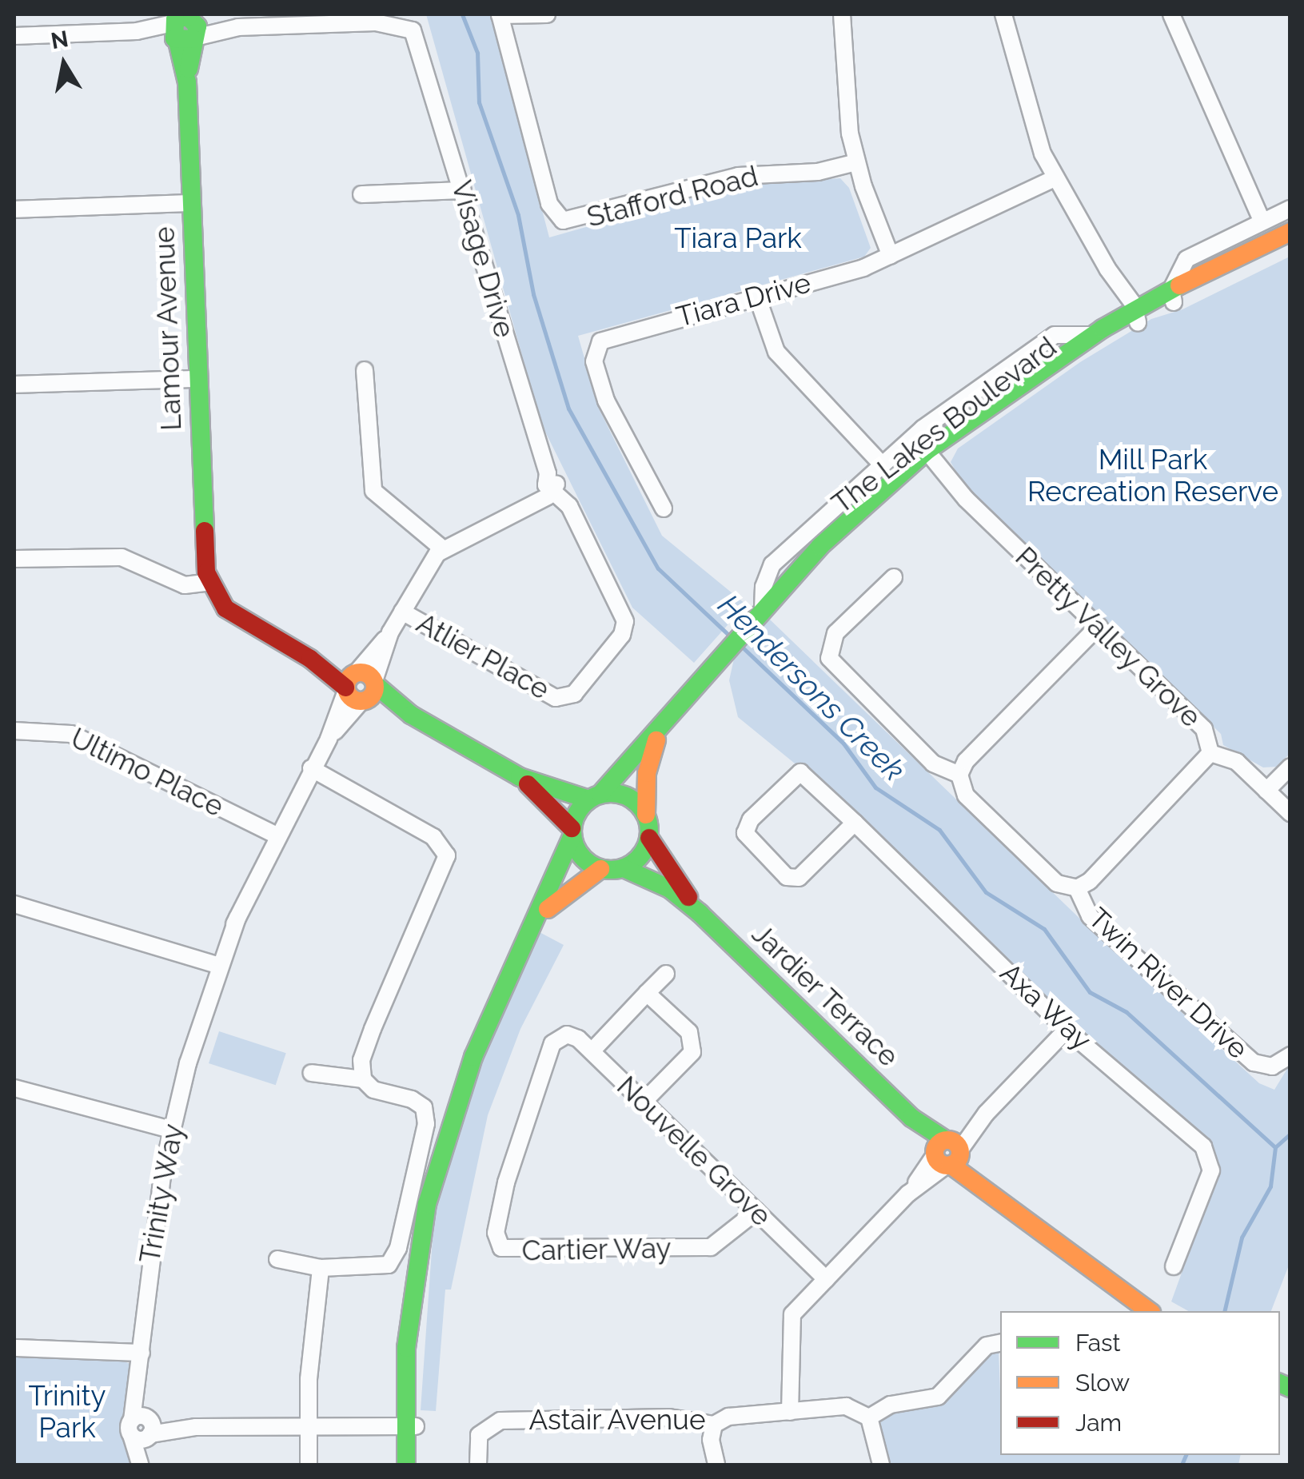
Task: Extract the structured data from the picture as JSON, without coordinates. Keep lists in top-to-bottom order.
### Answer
{
  "streets": {
    "street": [
      "Stafford Road",
      "Visage Drive",
      "Tiara Drive",
      "Lamour Avenue",
      "The Lakes Boulevard",
      "Pretty Valley Grove",
      "Atlier Place",
      "Ultimo Place",
      "Twin River Drive",
      "Jardier Terrace",
      "Axa Way",
      "Nouvelle Grove",
      "Trinity Way",
      "Cartier Way",
      "Astair Avenue"
    ]
  },
  "crossings": [
    ["Visage Drive", "Lamour Avenue"],
    ["Visage Drive", "Atlier Place"],
    ["The Lakes Boulevard", "Pretty Valley Grove"],
    ["The Lakes Boulevard", "Jardier Terrace"],
    ["Ultimo Place", "Trinity Way"],
    ["Nouvelle Grove", "Cartier Way"]
  ],
  "water": ["Hendersons Creek"],
  "parks": ["Tiara Park", "Mill Park Recreation Reserve", "Trinity Park"],
  "legend": ["Fast", "Slow", "Jam"],
  "north": "top"
}
